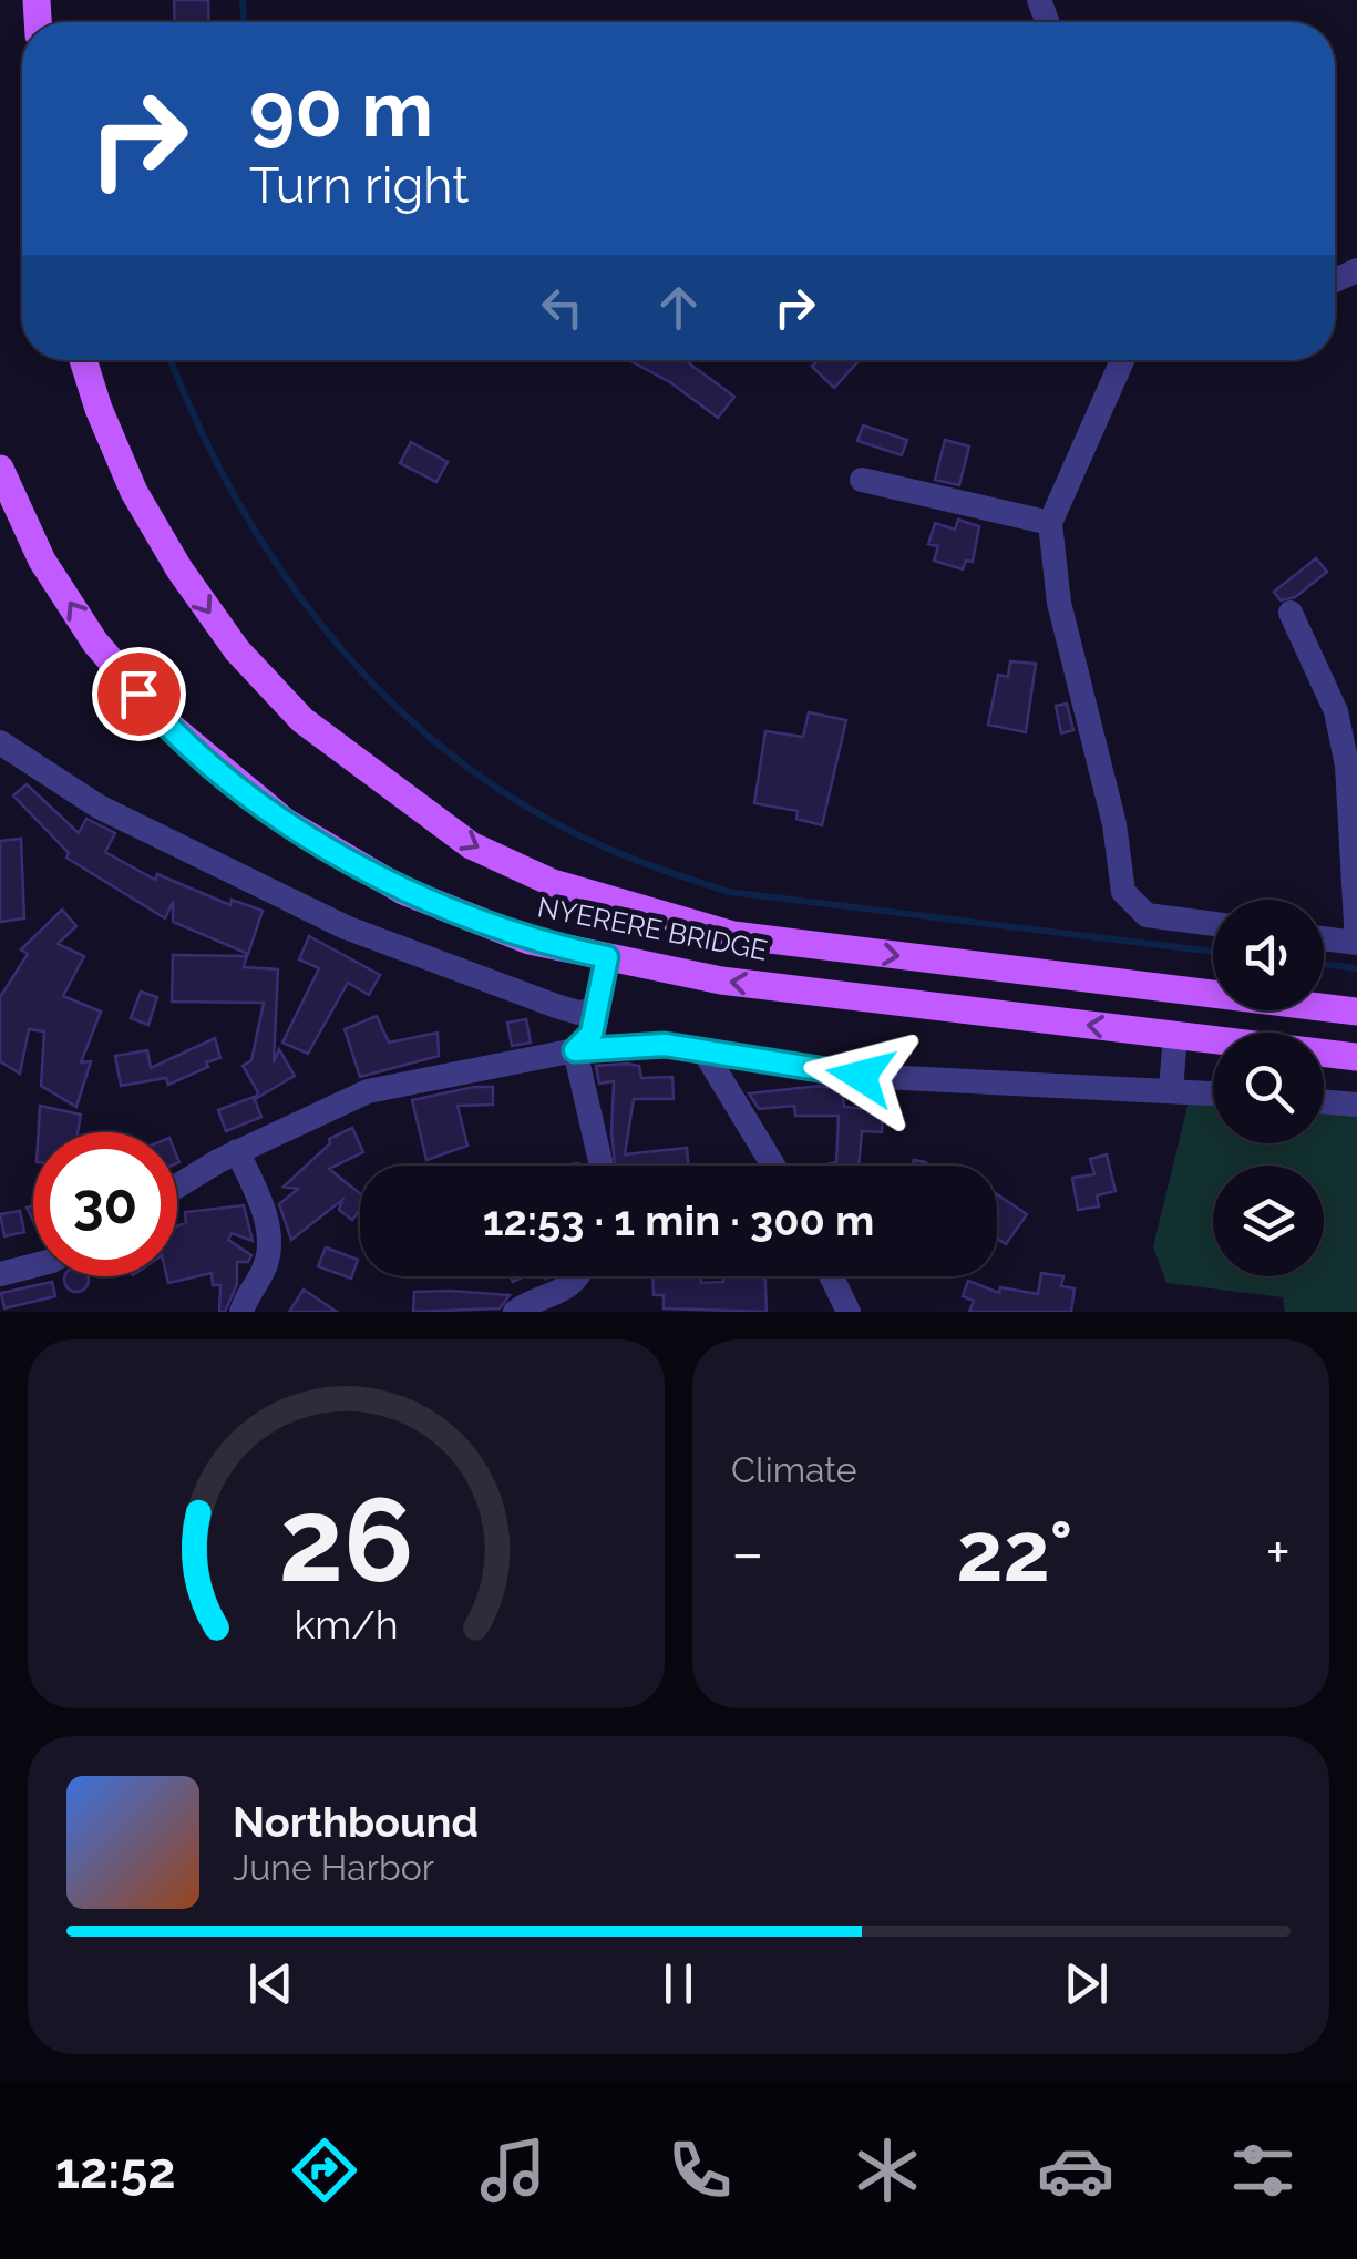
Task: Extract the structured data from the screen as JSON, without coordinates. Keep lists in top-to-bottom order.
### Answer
{
  "streets": {
    "main road": ["NYERERE BRIDGE"]
  },
  "page": {
    "turn": ["90 m", "Turn right"],
    "limit": "30",
    "trip": "12:53 · 1 min · 300 m",
    "tile": "Climate",
    "heat": ["−", "22°", "+"],
    "song": ["Northbound", "June Harbor"],
    "tabs": "12:52",
    "gauge": ["26", "km/h"]
  }
}
